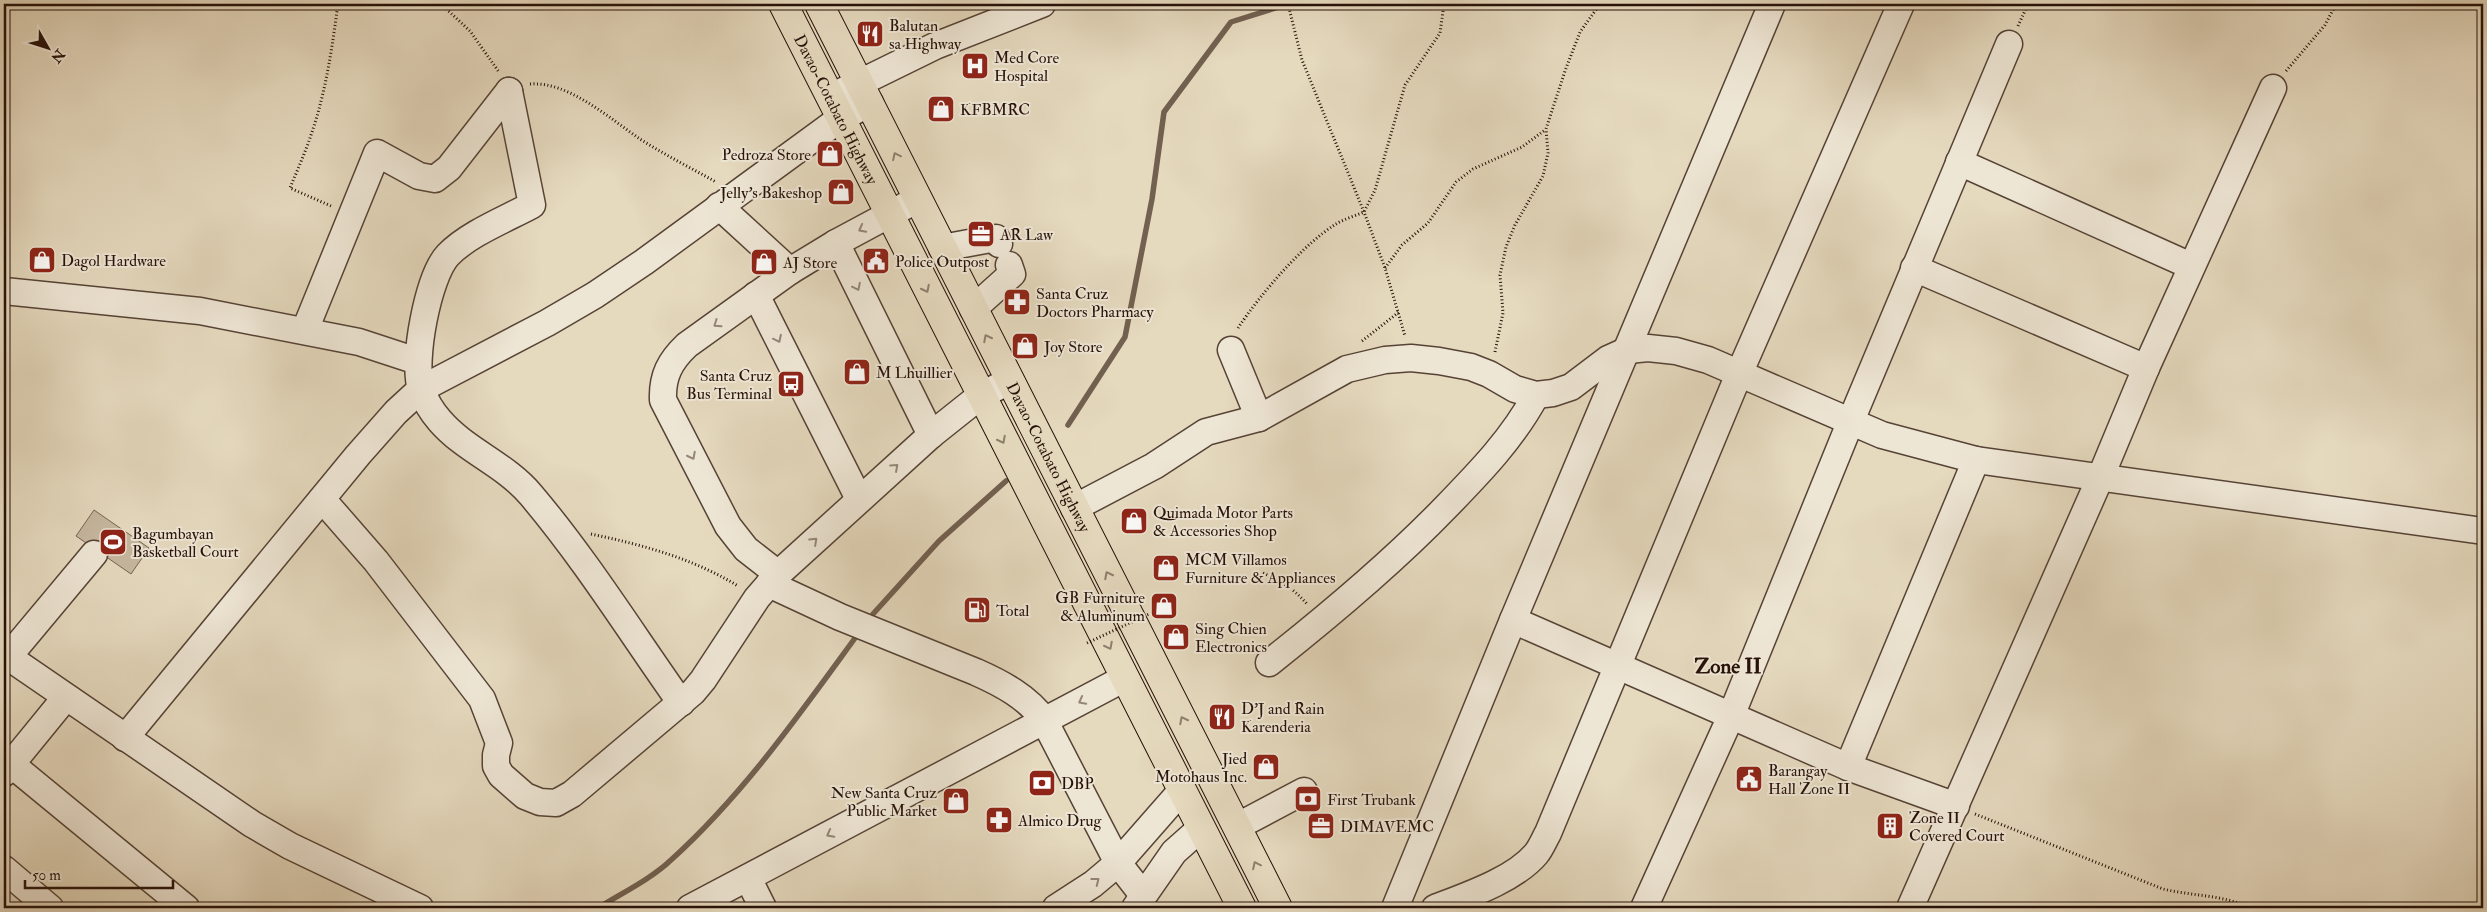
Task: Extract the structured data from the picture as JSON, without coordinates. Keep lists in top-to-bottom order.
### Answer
{
  "streets": {
    "highway": ["Davao-Cotabato Highway"]
  },
  "districts": ["Zone II"],
  "places": {
    "restaurant": ["Balutan sa Highway", "D'J and Rain Karenderia"],
    "hospital": ["Med Core Hospital"],
    "shop": [
      "KFBMRC",
      "Pedroza Store",
      "Jelly's Bakeshop",
      "Dagol Hardware",
      "AJ Store",
      "Joy Store",
      "M Lhuillier",
      "Quimada Motor Parts & Accessories Shop",
      "MCM Villamos Furniture & Appliances",
      "GB Furniture & Aluminum",
      "Sing Chien Electronics",
      "Jied Motohaus Inc.",
      "New Santa Cruz Public Market"
    ],
    "office": ["AR Law", "DIMAVEMC"],
    "public building": ["Police Outpost", "Barangay Hall Zone II"],
    "pharmacy": ["Santa Cruz Doctors Pharmacy", "Almico Drug"],
    "bus stop": ["Santa Cruz Bus Terminal"],
    "sports": ["Bagumbayan Basketball Court"],
    "fuel station": ["Total"],
    "bank": ["DBP", "First Trubank"],
    "building": ["Zone II Covered Court"]
  },
  "scale_bar": "50 m",
  "north": "bottom right"
}
